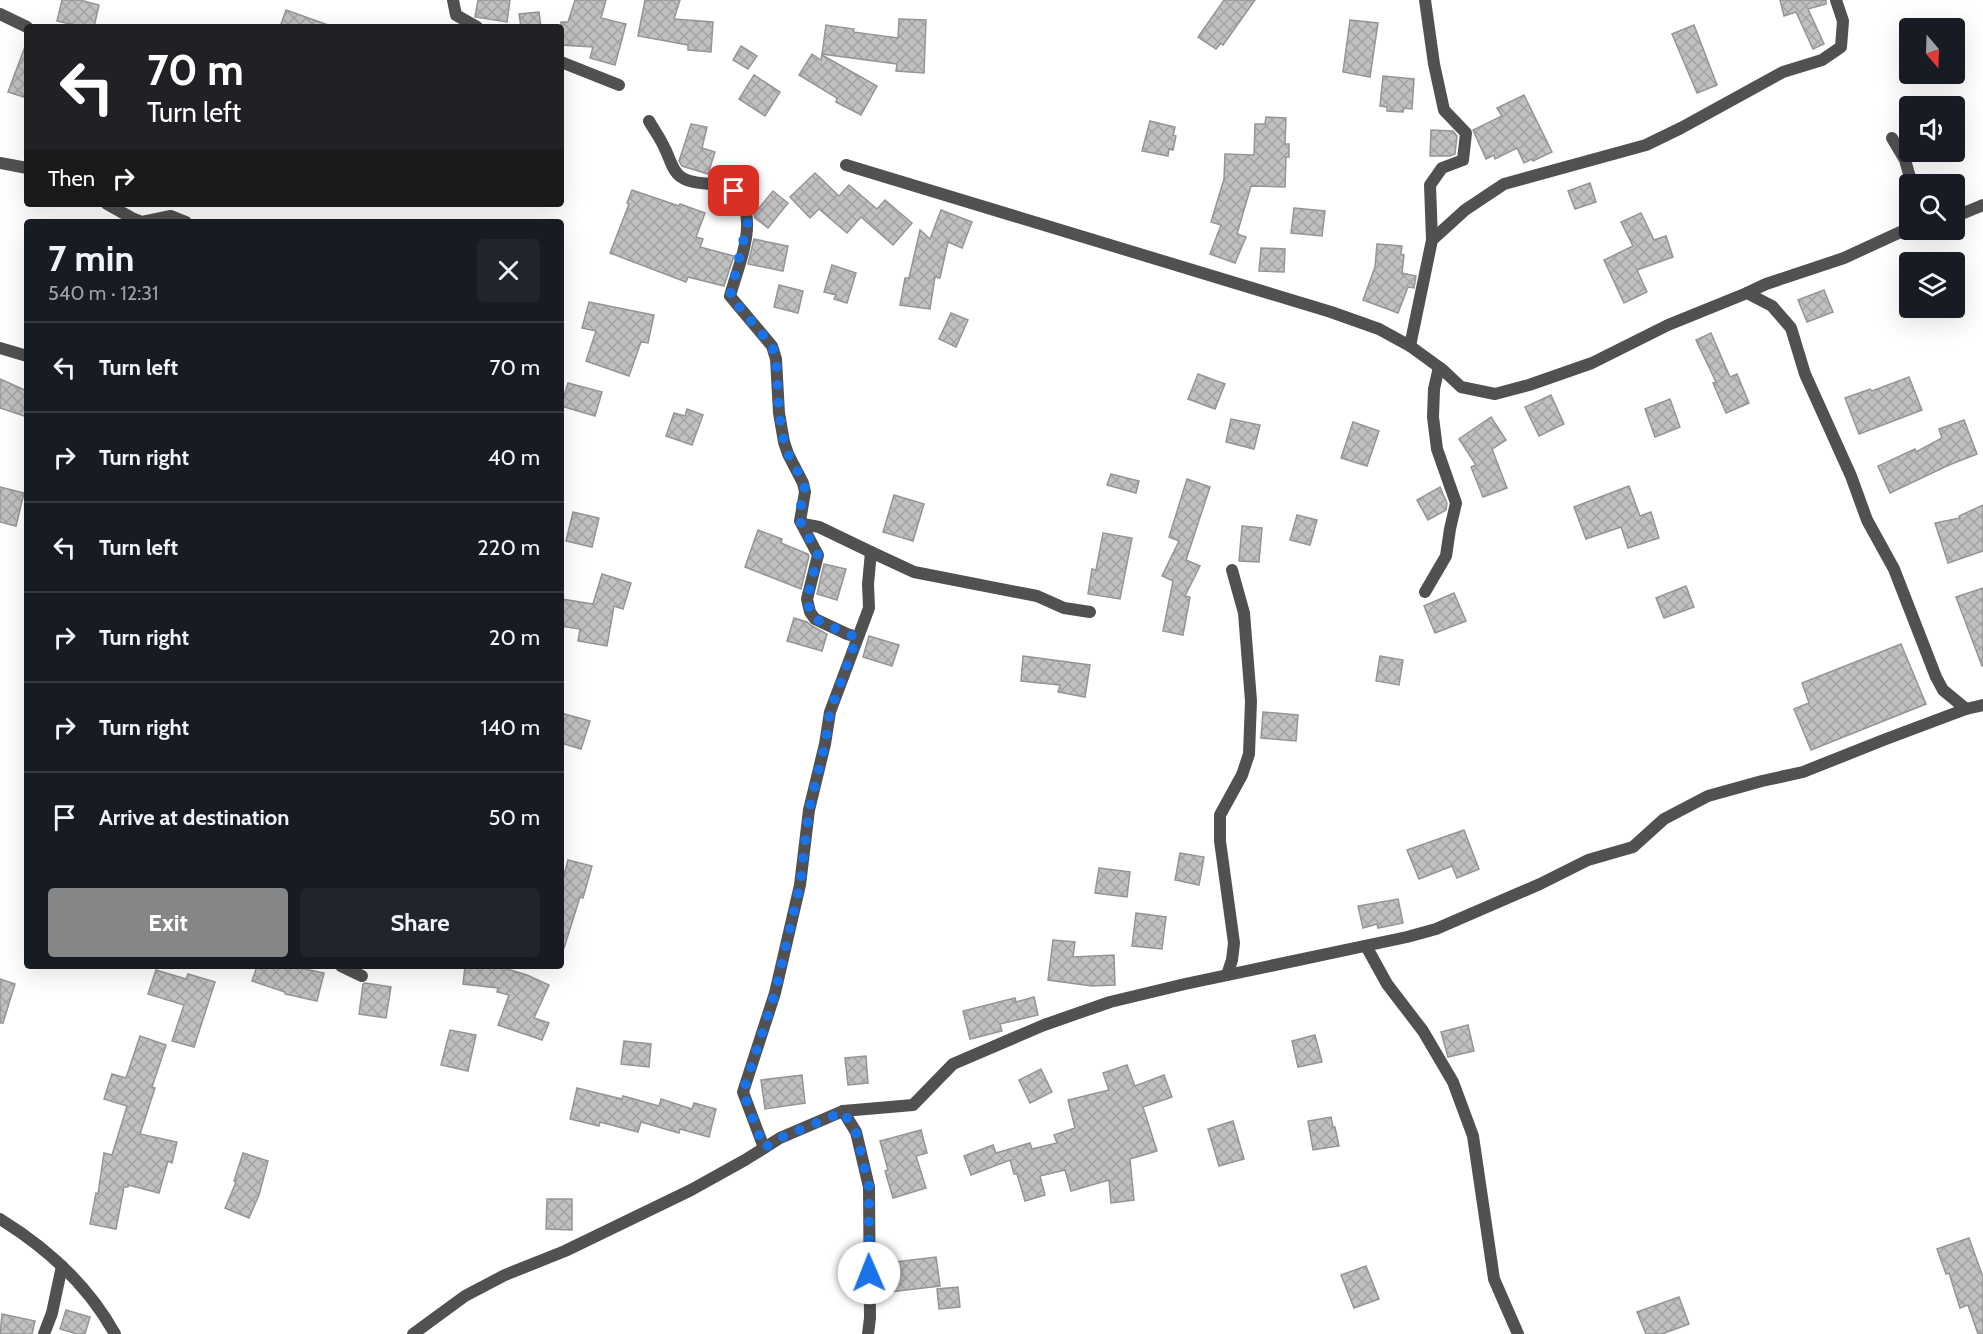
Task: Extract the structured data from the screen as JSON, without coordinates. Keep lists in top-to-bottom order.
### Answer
{
  "north": "bottom",
  "page": {
    "turn": ["70 m", "Turn left"],
    "then": "Then",
    "heading": ["7 min", "540 m · 12:31"],
    "list": [
      {
        "name": "Turn left",
        "value": "70 m"
      },
      {
        "name": "Turn right",
        "value": "40 m"
      },
      {
        "name": "Turn left",
        "value": "220 m"
      },
      {
        "name": "Turn right",
        "value": "20 m"
      },
      {
        "name": "Turn right",
        "value": "140 m"
      },
      {
        "name": "Arrive at destination",
        "value": "50 m"
      }
    ],
    "buttons": ["Exit", "Share"]
  }
}
